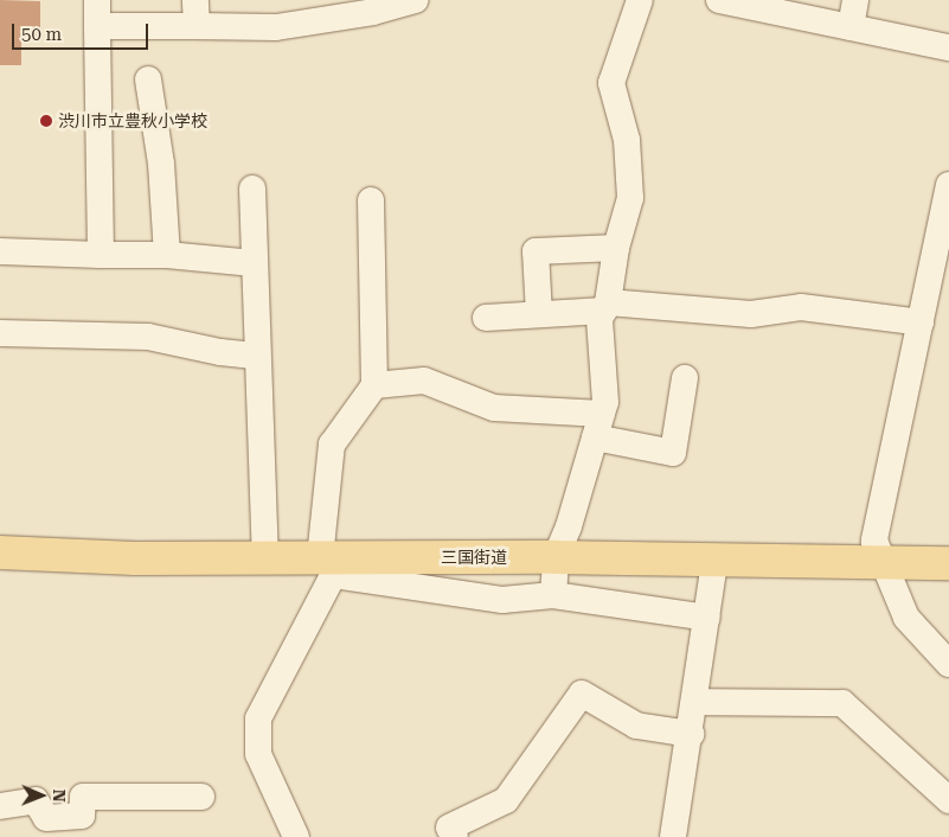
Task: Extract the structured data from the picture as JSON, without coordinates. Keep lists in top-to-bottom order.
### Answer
{
  "streets": {
    "main road": ["三国街道"]
  },
  "places": ["渋川市立豊秋小学校"],
  "scale_bar": "50 m",
  "north": "right"
}
